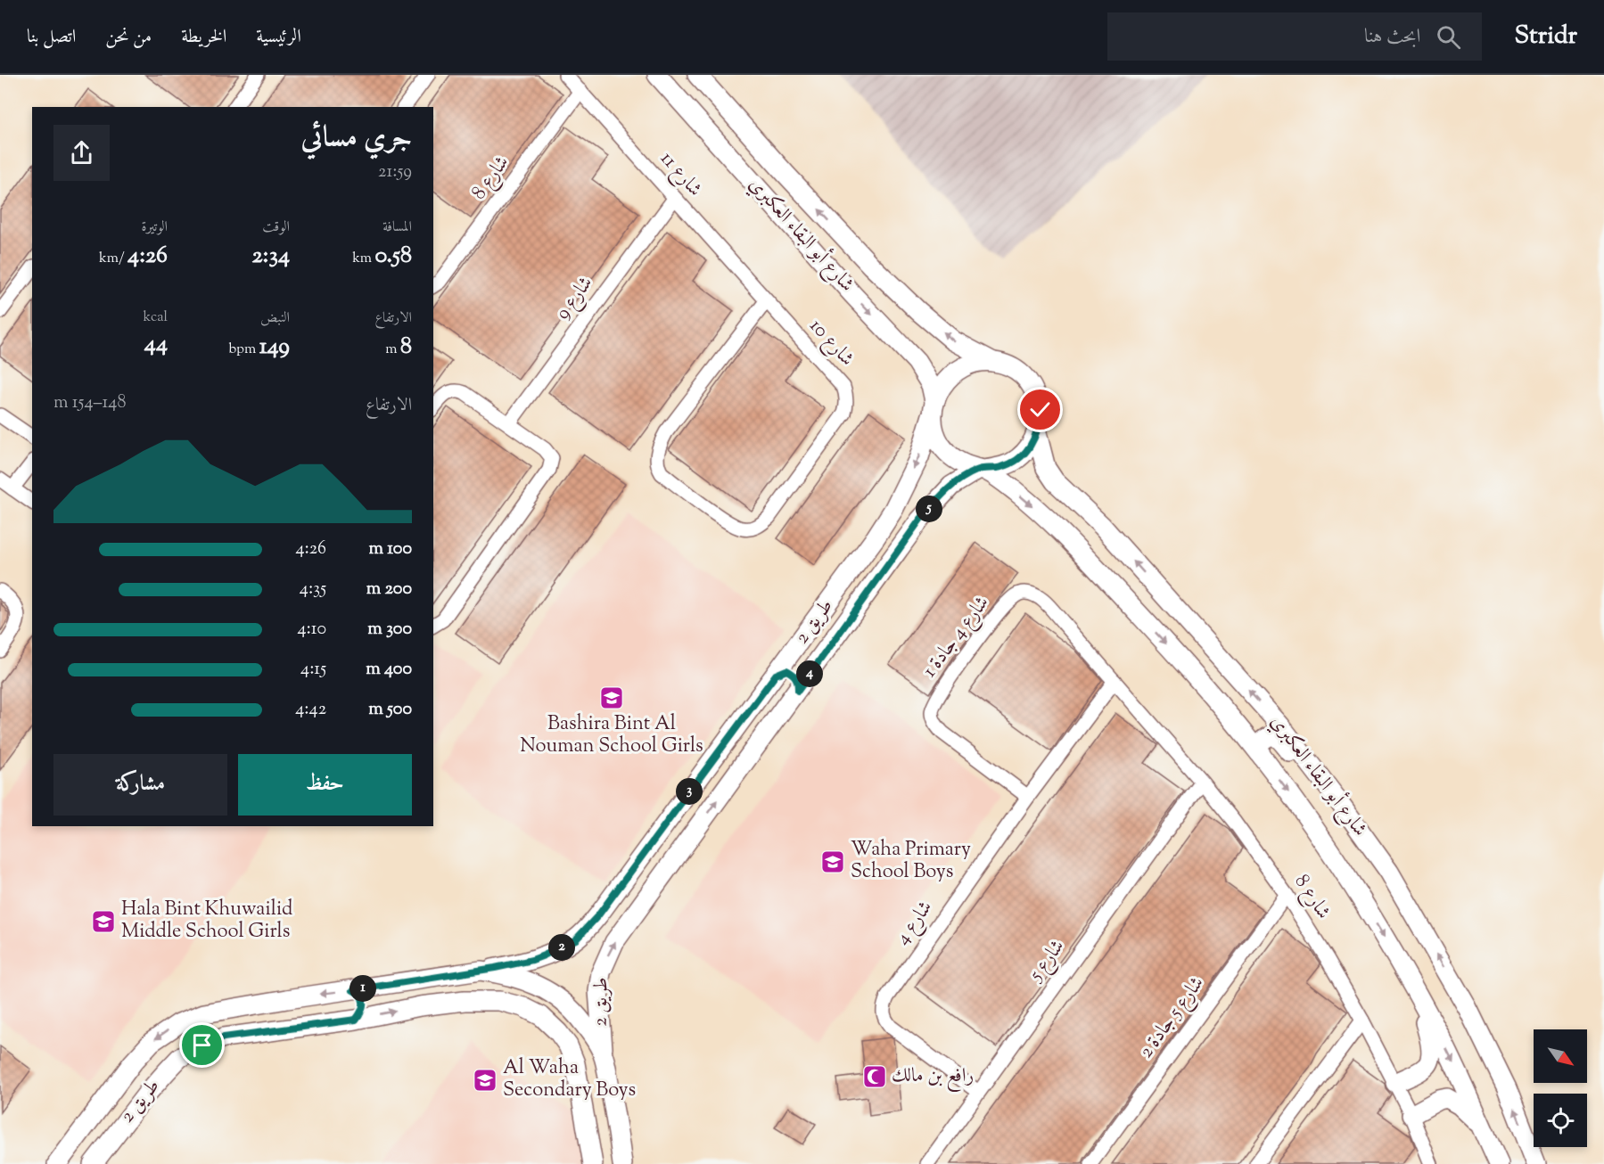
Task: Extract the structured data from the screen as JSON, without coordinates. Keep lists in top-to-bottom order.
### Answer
{
  "streets": {
    "main road": ["شارع أبو البقاء العكبري", "طريق 2"],
    "street": [
      "شارع 11",
      "شارع 8",
      "شارع 9",
      "شارع 10",
      "شارع 4 جادة 1",
      "شارع 4",
      "شارع 5",
      "شارع 5 جادة 2"
    ]
  },
  "crossings": [
    ["شارع 11", "شارع 8"],
    ["شارع 11", "شارع 9"],
    ["شارع 11", "شارع 10"],
    ["شارع 8", "شارع 4 جادة 1"],
    ["شارع 8", "شارع 4"],
    ["شارع 8", "شارع 5"],
    ["شارع 8", "شارع 5 جادة 2"],
    ["شارع أبو البقاء العكبري", "طريق 2"],
    ["شارع 4 جادة 1", "شارع 4"],
    ["شارع 4", "شارع 5"]
  ],
  "places": {
    "school or university": [
      "Bashira Bint Al Nouman School Girls",
      "Waha Primary School Boys",
      "Hala Bint Khuwailid Middle School Girls",
      "Al Waha Secondary Boys"
    ],
    "mosque": ["رافع بن مالك"]
  },
  "north": "bottom right",
  "page": {
    "header": "Stridr",
    "search": "ابحث هنا",
    "nav": [
      "الرئيسية",
      "الخريطة",
      "من نحن",
      "اتصل بنا"
    ],
    "heading": ["جري مسائي", "21:59"],
    "stats": [
      ["المسافة", "0.58 km"],
      ["الوقت", "2:34"],
      ["الوتيرة", "4:26 /km"],
      ["الارتفاع", "8 m"],
      ["النبض", "149 bpm"],
      ["kcal", "44"]
    ],
    "chart": ["الارتفاع", "148–154 m"],
    "pins": [
      "5",
      "4",
      "3",
      "2",
      "1"
    ],
    "list": [
      {
        "name": "100 m",
        "note": "4:26"
      },
      {
        "name": "200 m",
        "note": "4:35"
      },
      {
        "name": "300 m",
        "note": "4:10"
      },
      {
        "name": "400 m",
        "note": "4:15"
      },
      {
        "name": "500 m",
        "note": "4:42"
      }
    ],
    "buttons": ["حفظ", "مشاركة"]
  }
}
